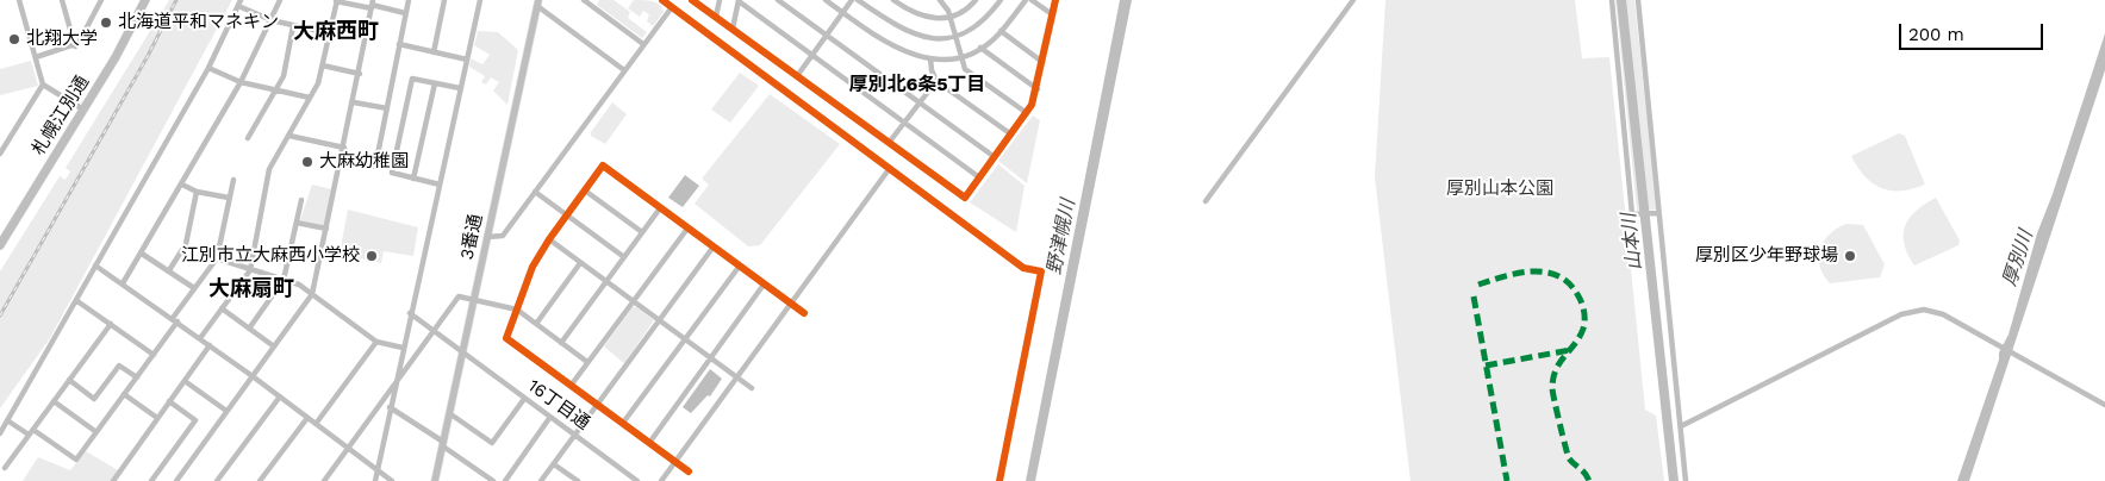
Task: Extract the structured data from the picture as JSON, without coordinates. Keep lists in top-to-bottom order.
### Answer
{
  "streets": {
    "highway": ["札幌江別通"],
    "main road": ["3番通"],
    "street": ["16丁目通"]
  },
  "crossings": [
    ["3番通", "16丁目通"]
  ],
  "districts": ["大麻西町", "厚別北6条5丁目", "大麻扇町"],
  "water": ["野津幌川", "山本川", "厚別川"],
  "parks": ["厚別山本公園"],
  "places": [
    "北海道平和マネキン",
    "北翔大学",
    "大麻幼稚園",
    "江別市立大麻西小学校",
    "厚別区少年野球場"
  ],
  "scale_bar": "200 m"
}
